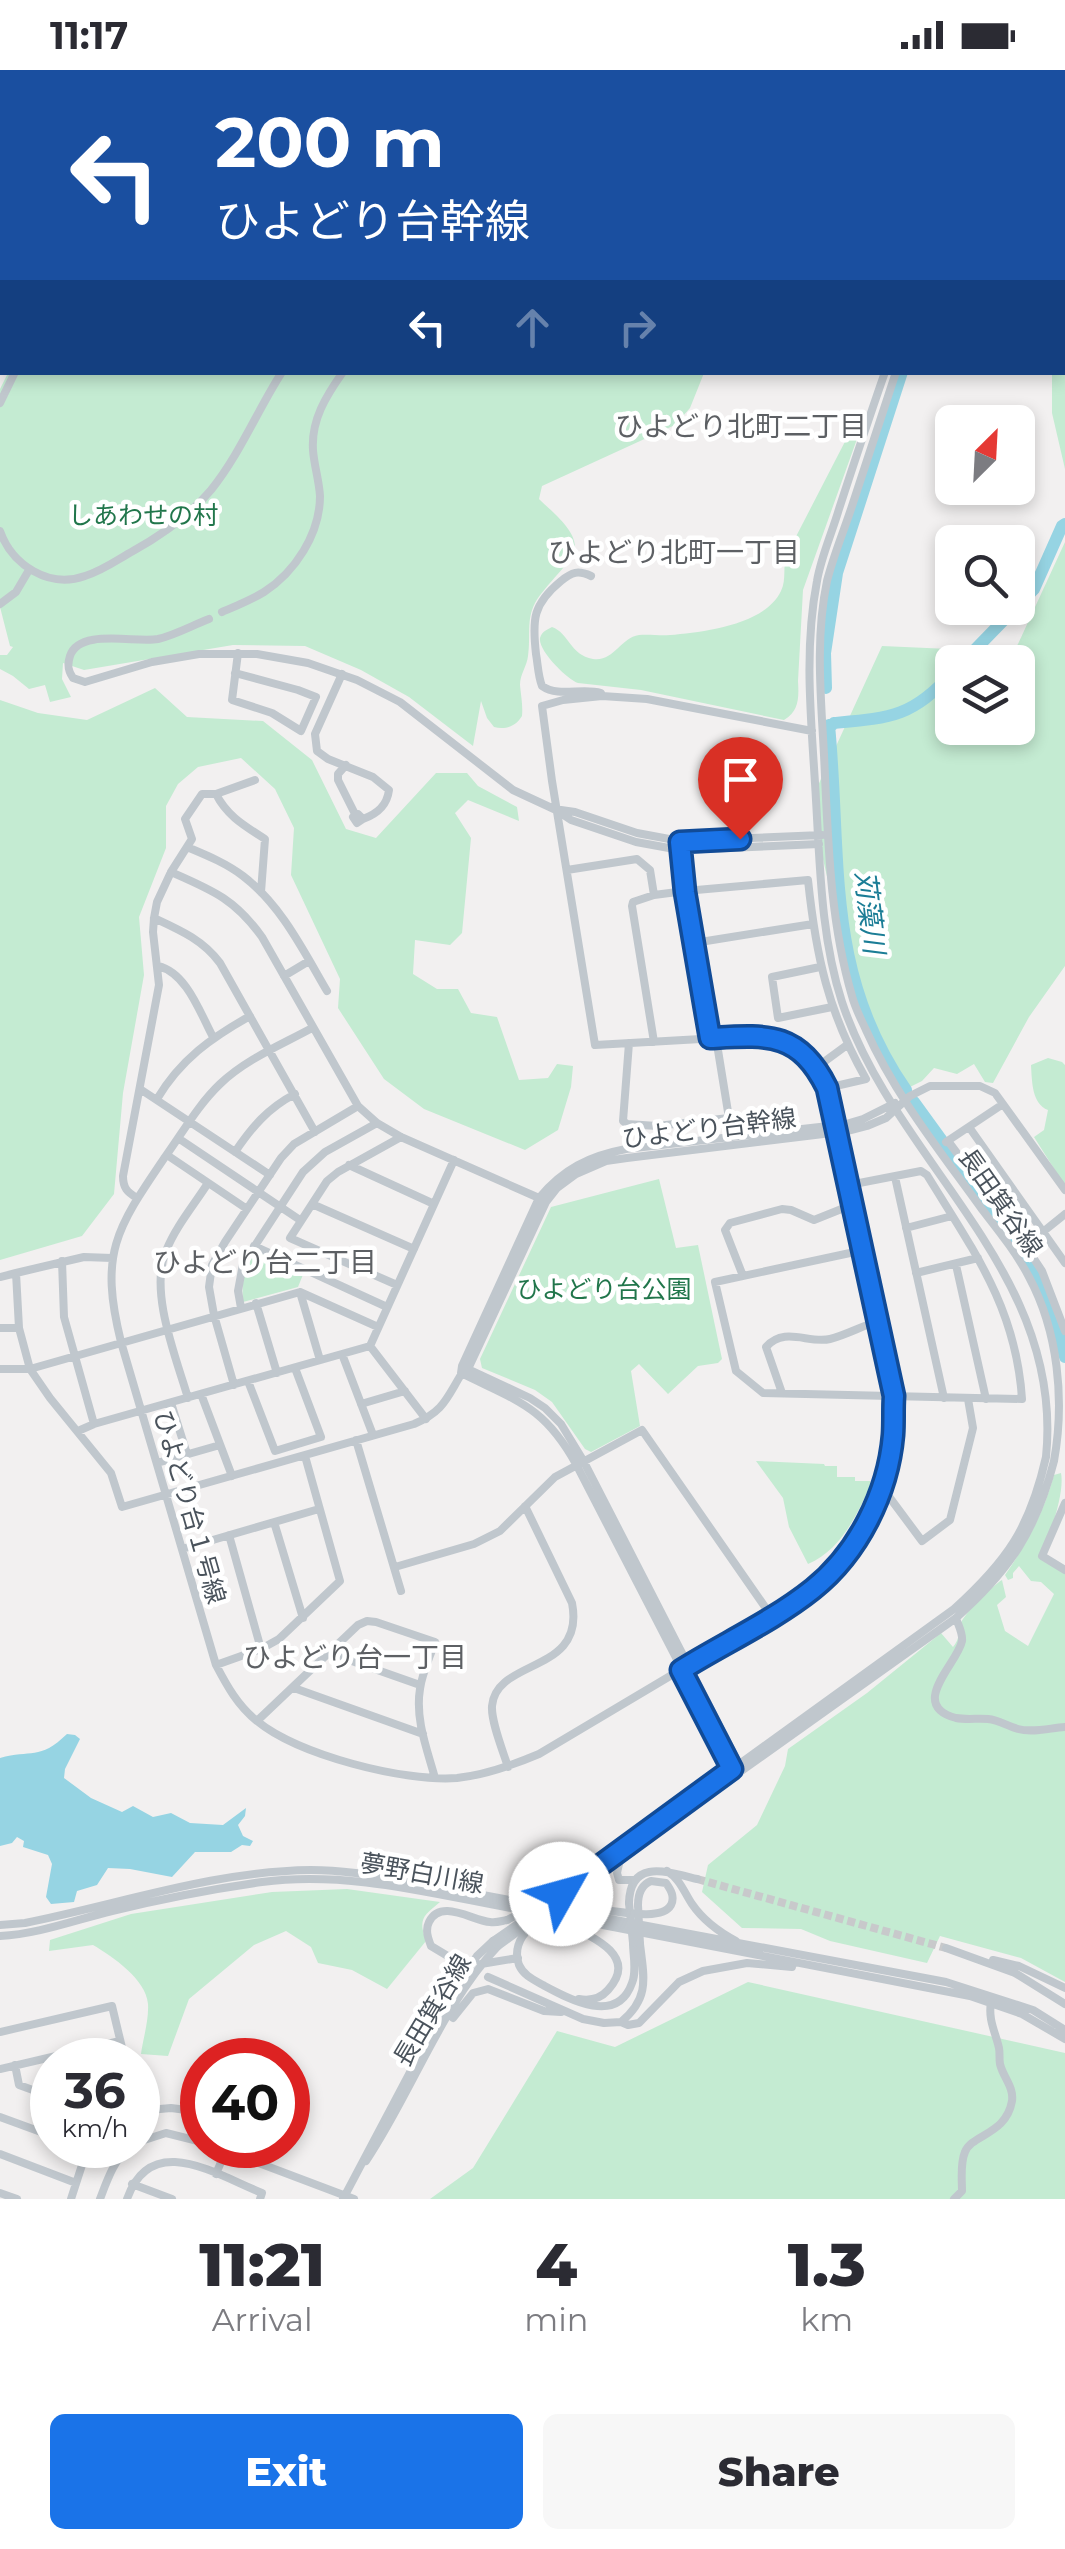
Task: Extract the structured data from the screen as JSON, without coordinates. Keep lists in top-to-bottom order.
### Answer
{
  "streets": {
    "street": [
      "ひよどり台幹線",
      "長田箕谷線",
      "ひよどり台１号線",
      "夢野白川線"
    ]
  },
  "crossings": [
    ["ひよどり台幹線", "長田箕谷線"],
    ["ひよどり台幹線", "ひよどり台１号線"]
  ],
  "districts": [
    "ひよどり北町二丁目",
    "ひよどり北町一丁目",
    "ひよどり台二丁目",
    "ひよどり台一丁目"
  ],
  "water": ["苅藻川"],
  "parks": ["しあわせの村", "ひよどり台公園"],
  "north": "top right",
  "page": {
    "status": "11:17",
    "turn": ["200 m", "ひよどり台幹線"],
    "speed": "36 km/h",
    "limit": "40",
    "eta": [
      "11:21",
      "Arrival",
      "4",
      "min",
      "1.3",
      "km"
    ],
    "buttons": ["Exit", "Share"]
  }
}
